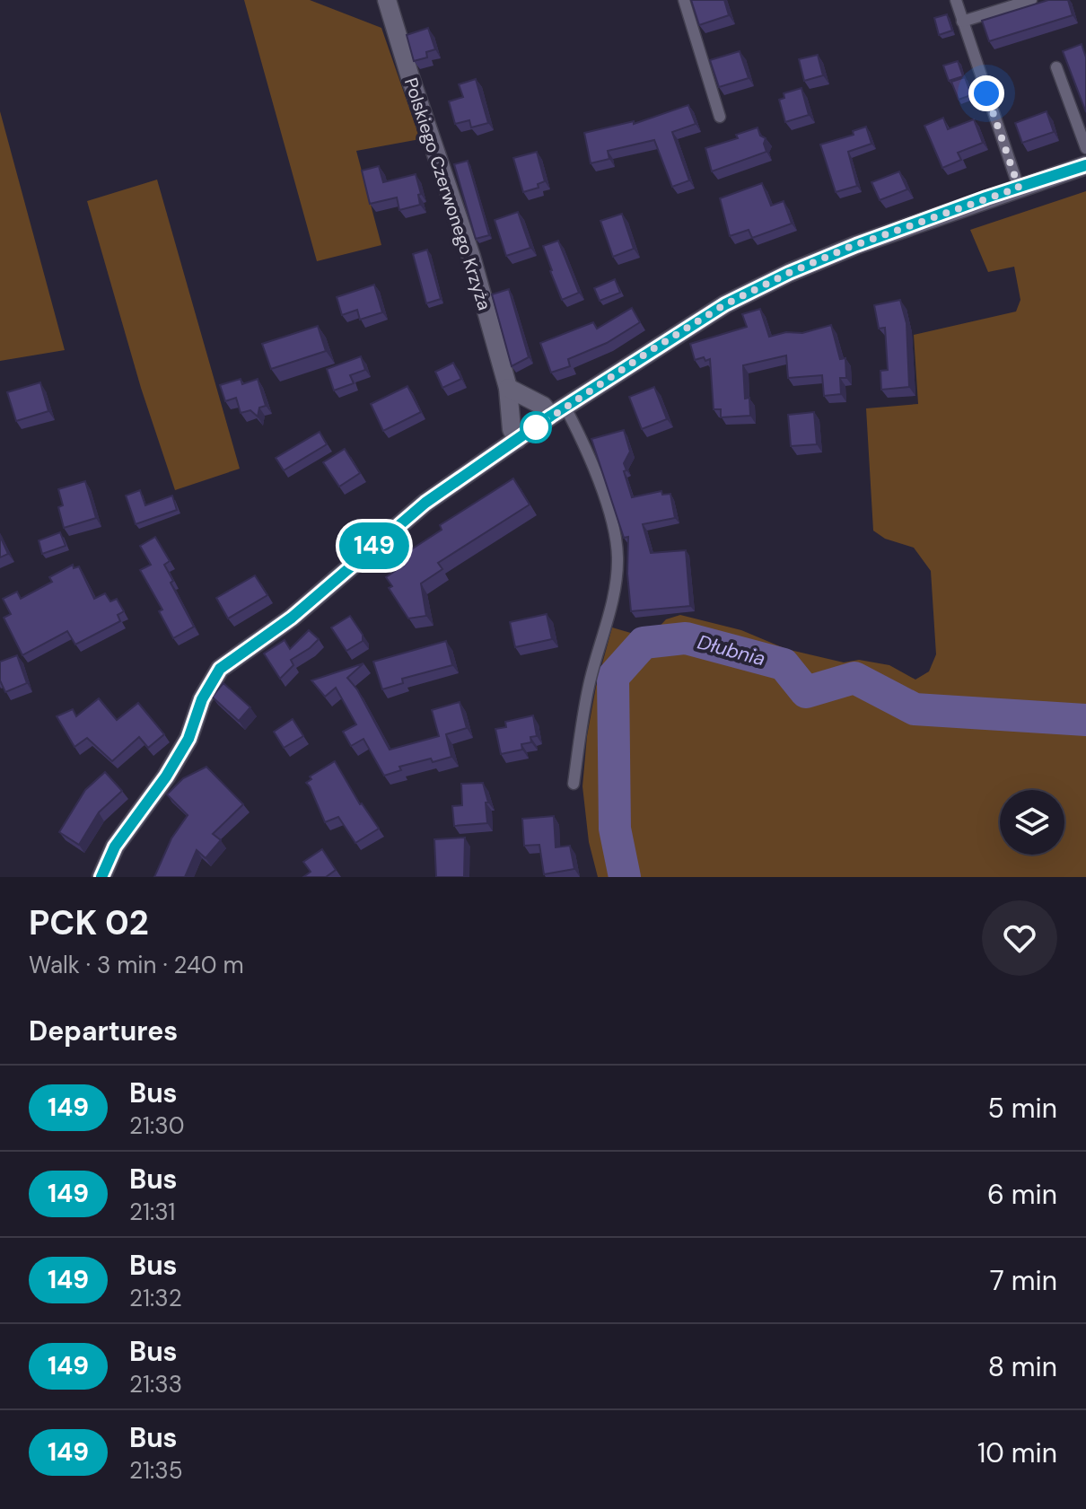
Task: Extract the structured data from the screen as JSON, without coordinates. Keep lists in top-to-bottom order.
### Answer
{
  "streets": {
    "street": ["Polskiego Czerwonego Krzyża"]
  },
  "water": ["Dłubnia"],
  "lines": ["bus line 149"],
  "page": {
    "on_map": "149",
    "heading": [
      ["PCK 02", "Walk · 3 min · 240 m"],
      "Departures"
    ],
    "list": [
      {
        "mark": "149",
        "name": "Bus",
        "note": "21:30",
        "value": "5 min"
      },
      {
        "mark": "149",
        "name": "Bus",
        "note": "21:31",
        "value": "6 min"
      },
      {
        "mark": "149",
        "name": "Bus",
        "note": "21:32",
        "value": "7 min"
      },
      {
        "mark": "149",
        "name": "Bus",
        "note": "21:33",
        "value": "8 min"
      },
      {
        "mark": "149",
        "name": "Bus",
        "note": "21:35",
        "value": "10 min"
      }
    ]
  }
}
